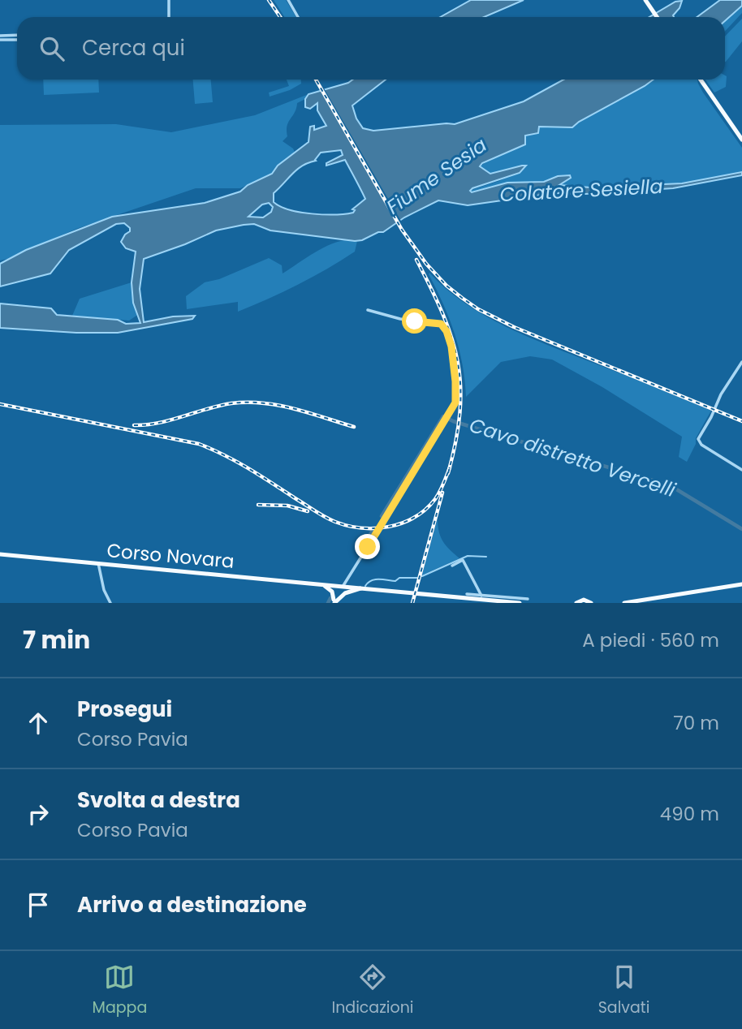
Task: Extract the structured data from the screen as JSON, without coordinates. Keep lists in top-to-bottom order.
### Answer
{
  "streets": {
    "main road": ["Corso Novara"]
  },
  "water": ["Fiume Sesia", "Colatore Sesiella", "Cavo distretto Vercelli"],
  "page": {
    "search": "Cerca qui",
    "heading": ["7 min", "A piedi · 560 m"],
    "list": [
      ["Prosegui", "Corso Pavia", "70 m"],
      ["Svolta a destra", "Corso Pavia", "490 m"],
      "Arrivo a destinazione"
    ],
    "nav": ["Mappa", "Indicazioni", "Salvati"]
  }
}
